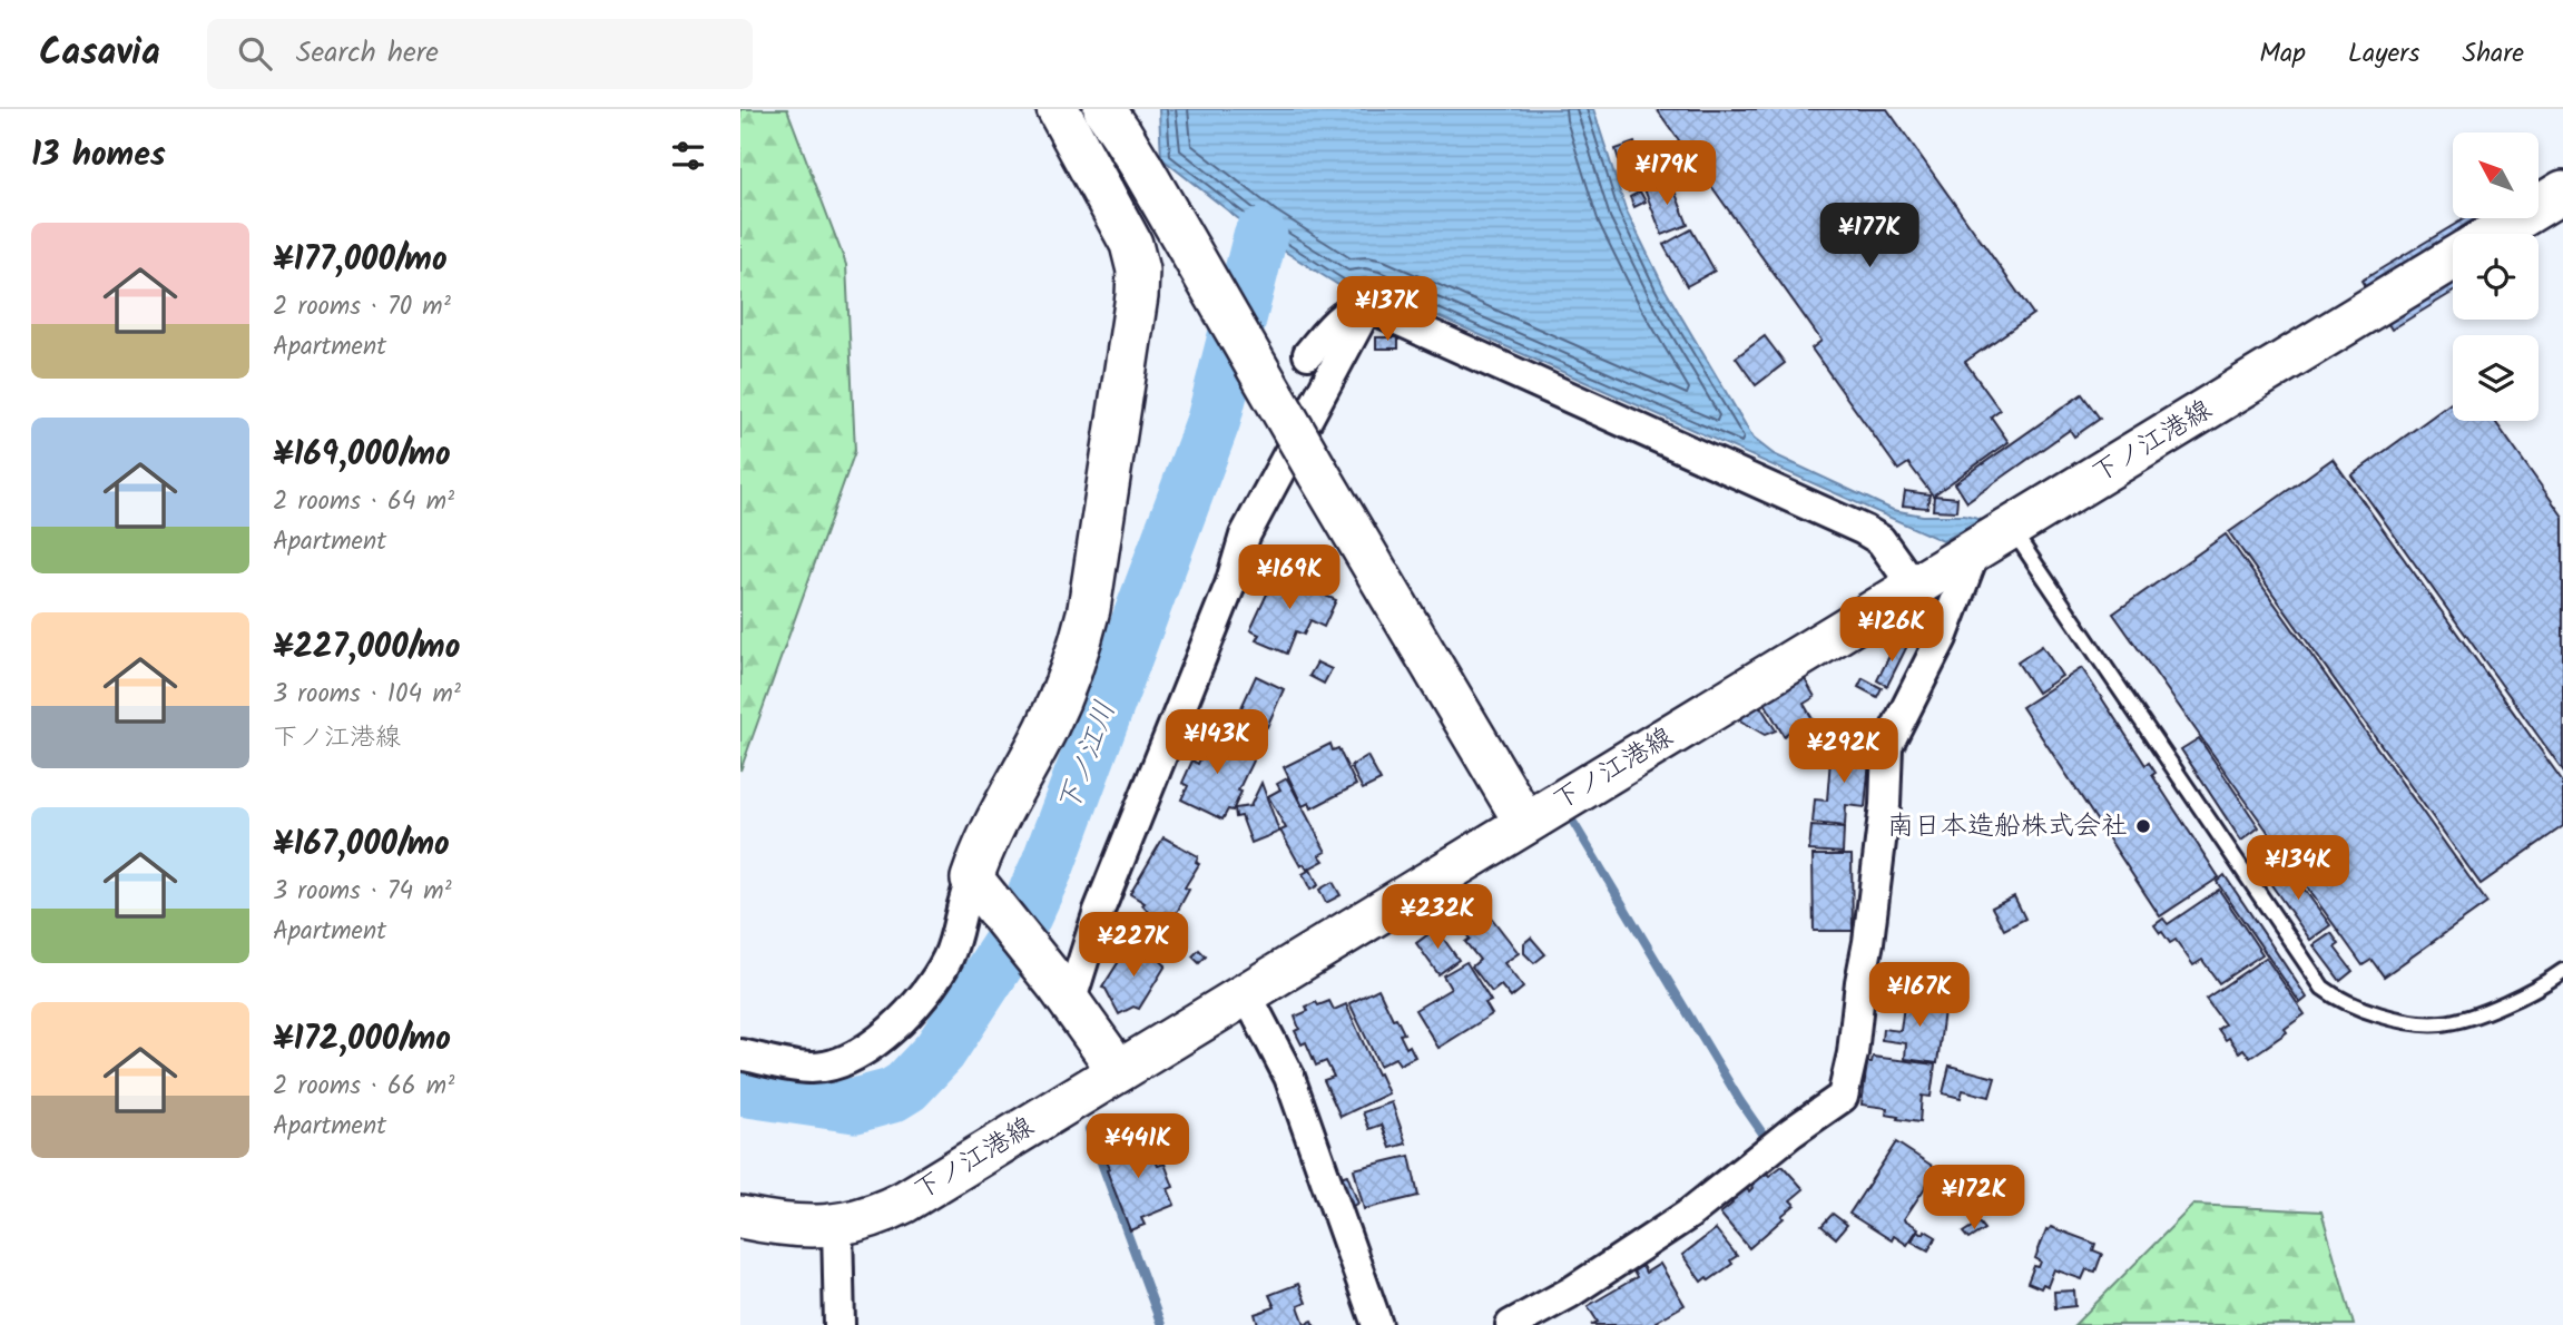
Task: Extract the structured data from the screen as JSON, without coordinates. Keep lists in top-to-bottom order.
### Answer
{
  "streets": {
    "main road": ["下ノ江港線"]
  },
  "water": ["下ノ江川"],
  "places": ["南日本造船株式会社"],
  "north": "top left",
  "page": {
    "header": "Casavia",
    "search": "Search here",
    "nav": ["Map", "Layers", "Share"],
    "heading": "13 homes",
    "price": [
      "¥179K",
      "¥177K",
      "¥137K",
      "¥169K",
      "¥126K",
      "¥143K",
      "¥292K",
      "¥134K",
      "¥232K",
      "¥227K",
      "¥167K",
      "¥441K",
      "¥172K"
    ],
    "list": [
      {
        "name": "¥177,000/mo",
        "note": "2 rooms · 70 m² · Apartment"
      },
      {
        "name": "¥169,000/mo",
        "note": "2 rooms · 64 m² · Apartment"
      },
      {
        "name": "¥227,000/mo",
        "note": "3 rooms · 104 m² · 下ノ江港線"
      },
      {
        "name": "¥167,000/mo",
        "note": "3 rooms · 74 m² · Apartment"
      },
      {
        "name": "¥172,000/mo",
        "note": "2 rooms · 66 m² · Apartment"
      }
    ]
  }
}
